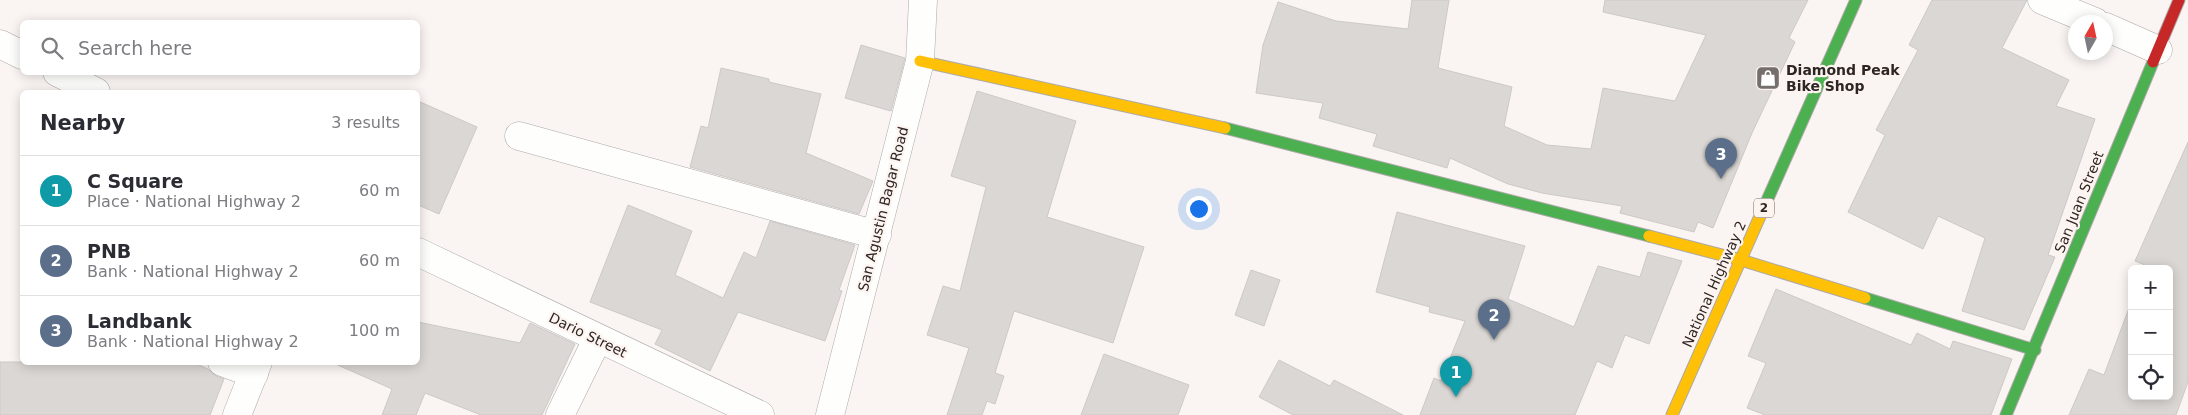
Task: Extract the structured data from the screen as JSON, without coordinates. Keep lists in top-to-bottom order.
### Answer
{
  "streets": {
    "street": [
      "San Juan Street",
      "2",
      "San Agustin Bagar Road",
      "National Highway 2",
      "Dario Street"
    ]
  },
  "places": {
    "shop": ["Diamond Peak Bike Shop"]
  },
  "north": "top",
  "page": {
    "search": "Search here",
    "heading": ["Nearby", "3 results"],
    "pins": ["3", "2", "1"],
    "list": [
      {
        "mark": "1",
        "name": "C Square",
        "note": "Place · National Highway 2",
        "value": "60 m"
      },
      {
        "mark": "2",
        "name": "PNB",
        "note": "Bank · National Highway 2",
        "value": "60 m"
      },
      {
        "mark": "3",
        "name": "Landbank",
        "note": "Bank · National Highway 2",
        "value": "100 m"
      }
    ],
    "map_buttons": ["+", "−"]
  }
}
